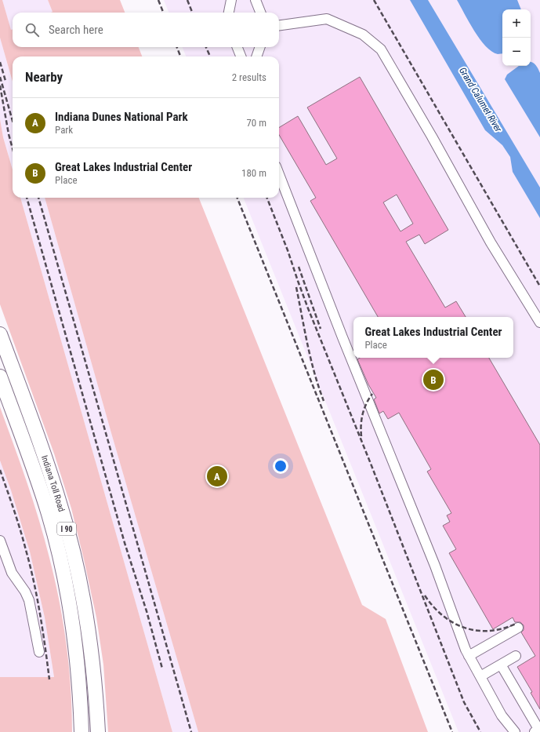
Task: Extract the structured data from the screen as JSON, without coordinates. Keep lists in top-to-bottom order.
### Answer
{
  "streets": {
    "highway": ["Indiana Toll Road", "I 90"]
  },
  "water": ["Grand Calumet River"],
  "page": {
    "map_buttons": ["+", "−"],
    "search": "Search here",
    "heading": ["Nearby", "2 results"],
    "list": [
      {
        "mark": "A",
        "name": "Indiana Dunes National Park",
        "note": "Park",
        "value": "70 m"
      },
      {
        "mark": "B",
        "name": "Great Lakes Industrial Center",
        "note": "Place",
        "value": "180 m"
      }
    ],
    "popup": ["Great Lakes Industrial Center", "Place"],
    "pins": ["B", "A"]
  }
}
